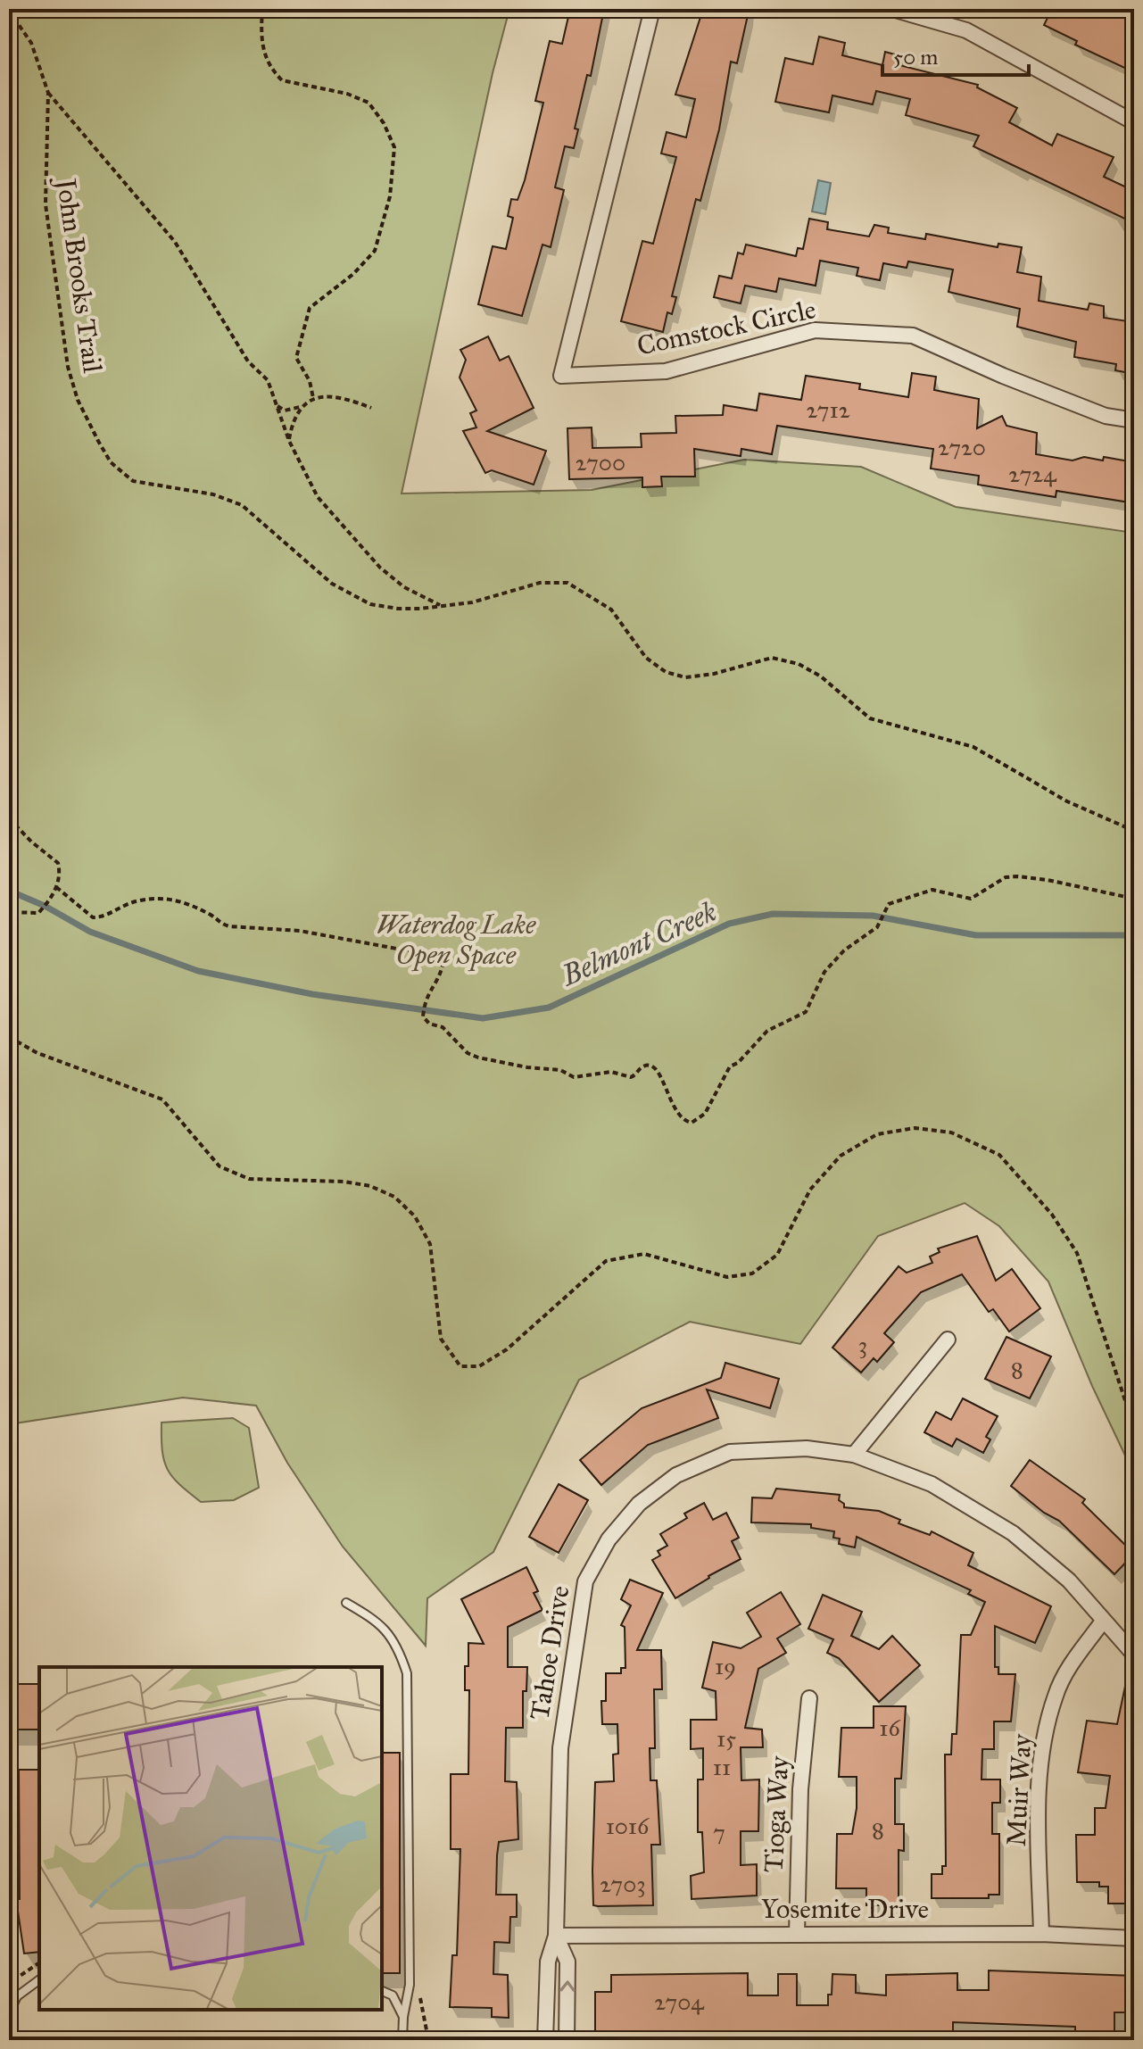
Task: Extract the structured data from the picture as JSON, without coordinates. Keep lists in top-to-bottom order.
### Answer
{
  "streets": {
    "street": [
      "Comstock Circle",
      "Tahoe Drive",
      "Muir Way",
      "Tioga Way",
      "Yosemite Drive"
    ],
    "path": ["John Brooks Trail"]
  },
  "crossings": [
    ["Tahoe Drive", "Muir Way"],
    ["Tahoe Drive", "Yosemite Drive"],
    ["Muir Way", "Yosemite Drive"],
    ["Tioga Way", "Yosemite Drive"]
  ],
  "water": ["Belmont Creek"],
  "parks": ["Waterdog Lake Open Space"],
  "house_numbers": [
    "2712",
    "2720",
    "2700",
    "2724",
    "3",
    "8",
    "19",
    "16",
    "15",
    "11",
    "1016",
    "8",
    "7",
    "2703",
    "2704"
  ],
  "scale_bar": "50 m"
}
